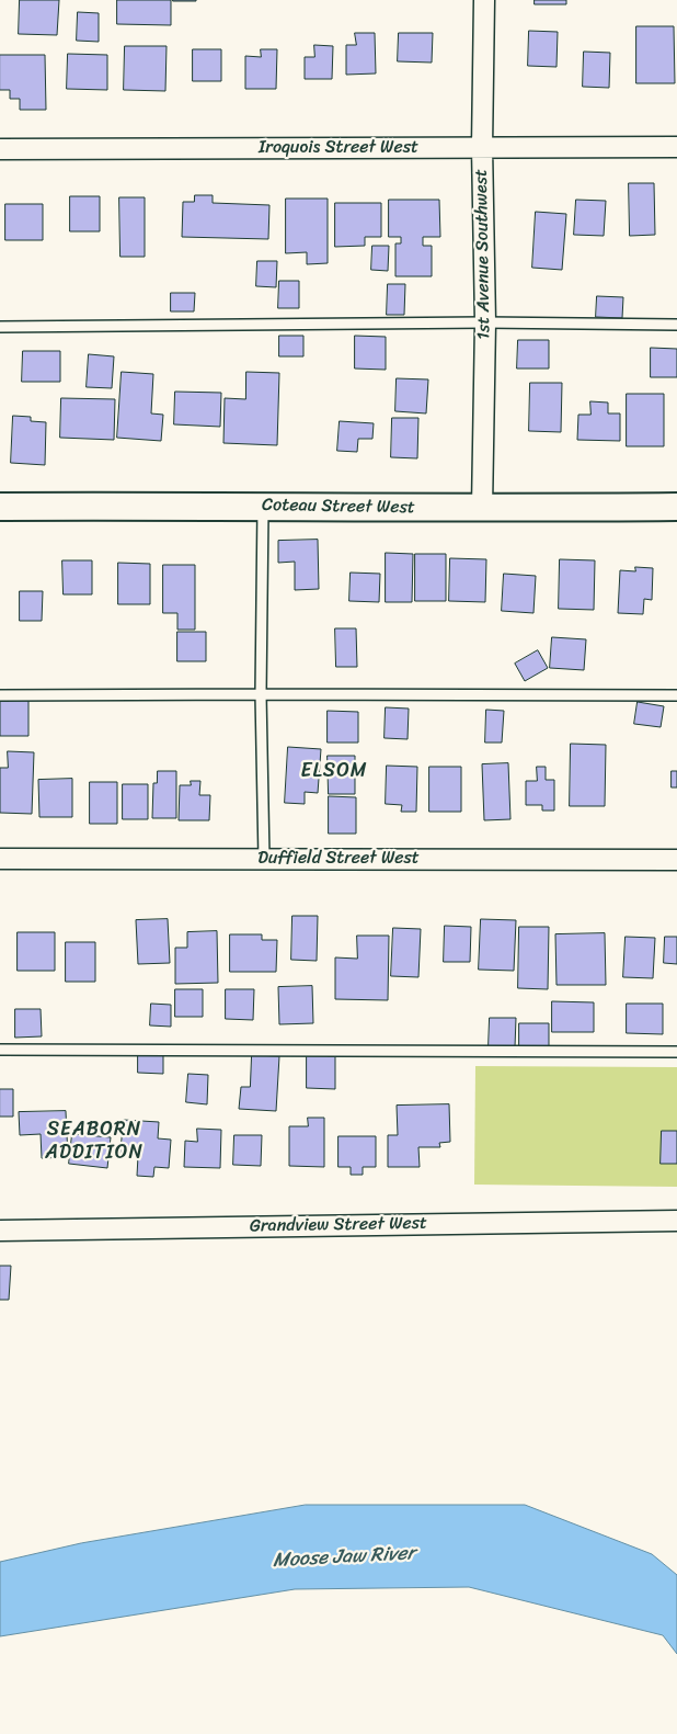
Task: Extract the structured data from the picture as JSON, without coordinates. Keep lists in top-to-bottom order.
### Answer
{
  "streets": {
    "street": [
      "Iroquois Street West",
      "1st Avenue Southwest",
      "Coteau Street West",
      "Duffield Street West",
      "Grandview Street West"
    ]
  },
  "crossings": [
    ["Iroquois Street West", "1st Avenue Southwest"],
    ["1st Avenue Southwest", "Coteau Street West"]
  ],
  "districts": ["ELSOM", "SEABORN ADDITION"],
  "water": ["Moose Jaw River"]
}
